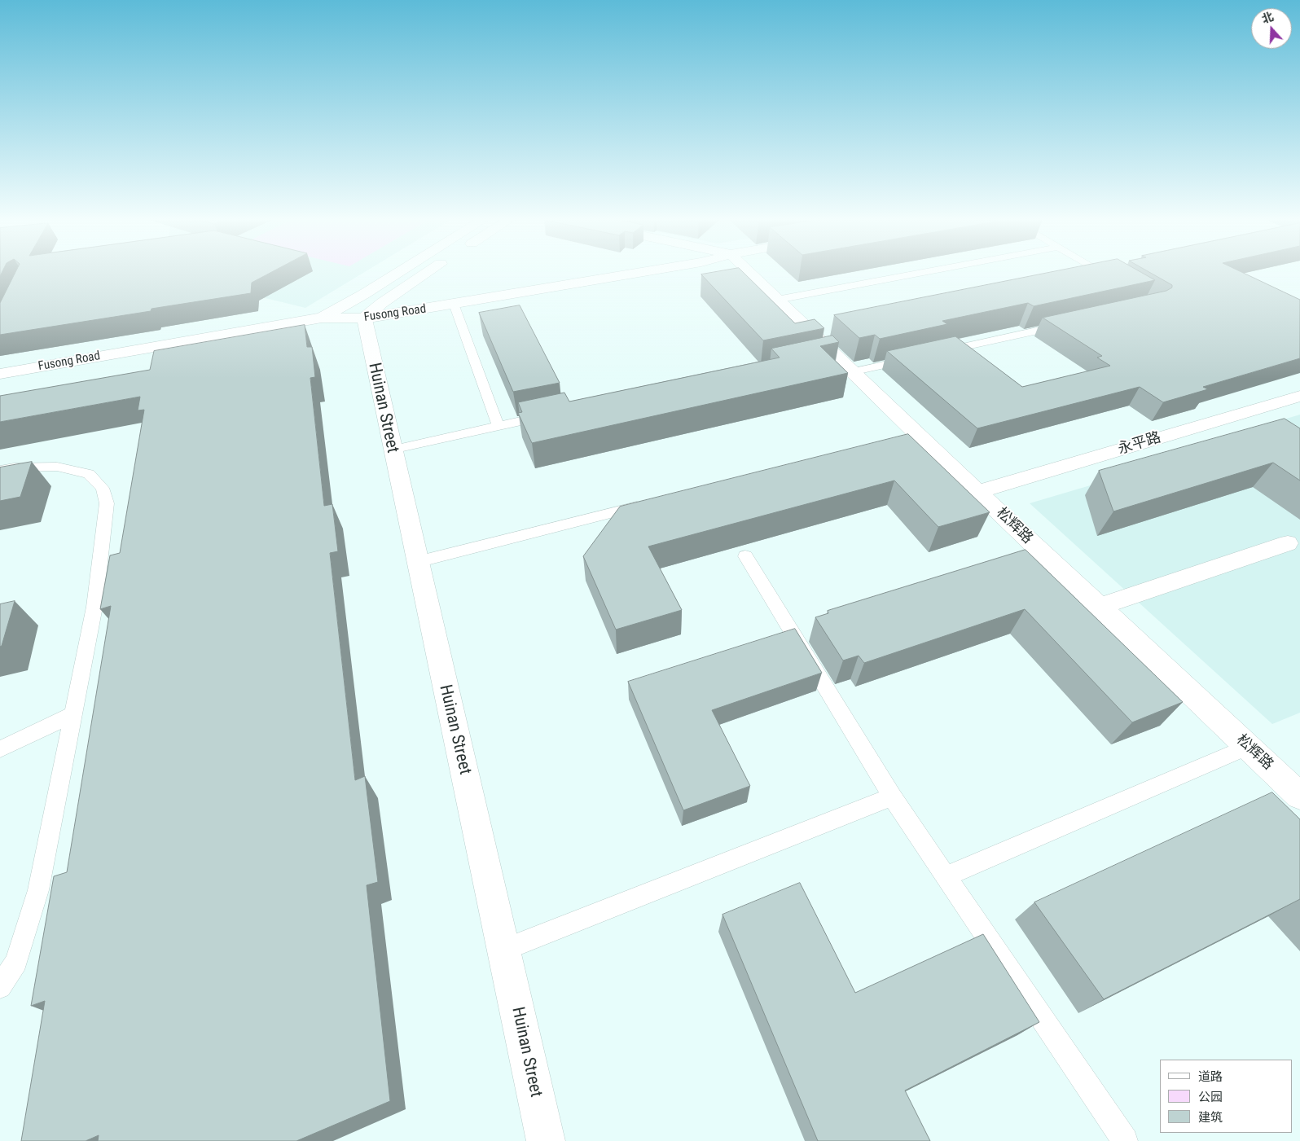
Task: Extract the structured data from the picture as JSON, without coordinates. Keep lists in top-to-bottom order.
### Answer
{
  "streets": {
    "street": [
      "Fusong Road",
      "Huinan Street",
      "永平路",
      "松辉路"
    ]
  },
  "crossings": [
    ["Fusong Road", "Huinan Street"],
    ["永平路", "松辉路"]
  ],
  "legend": ["道路", "公园", "建筑"],
  "north": "top"
}
